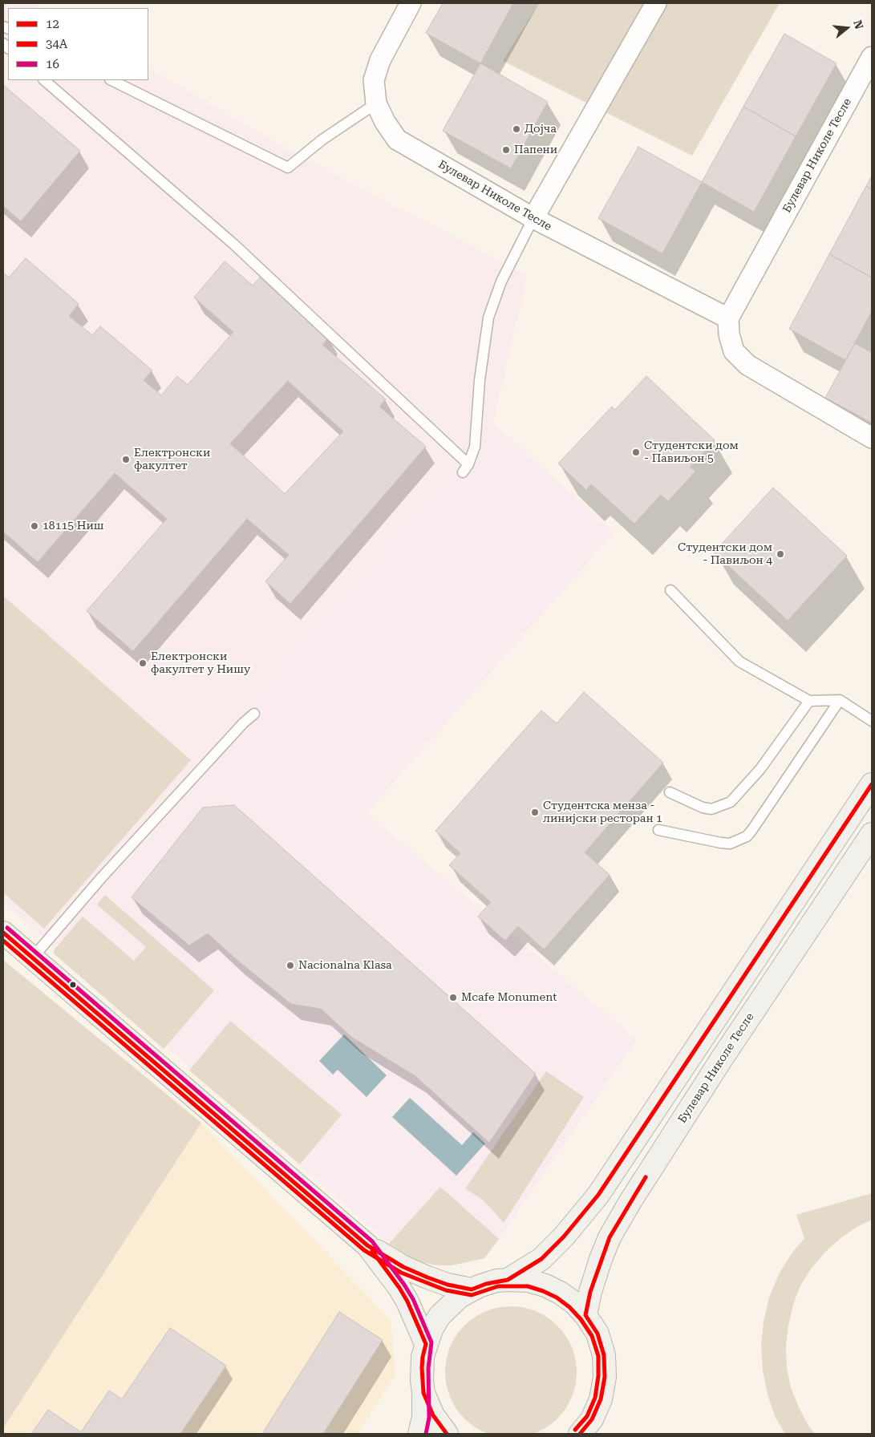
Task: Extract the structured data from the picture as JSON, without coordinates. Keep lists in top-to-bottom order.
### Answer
{
  "streets": {
    "main road": ["Булевар Николе Тесле"]
  },
  "places": [
    "Дојча",
    "Папени",
    "Студентски дом - Павиљон 5",
    "Електронски факултет",
    "18115 Ниш",
    "Студентски дом - Павиљон 4",
    "Електронски факултет у Нишу",
    "Студентска менза - линијски ресторан 1",
    "Nacionalna Klasa",
    "Mcafe Monument"
  ],
  "lines": ["transit line 12", "transit line 16", "transit line 34А"],
  "legend": ["12", "34А", "16"],
  "north": "right"
}
